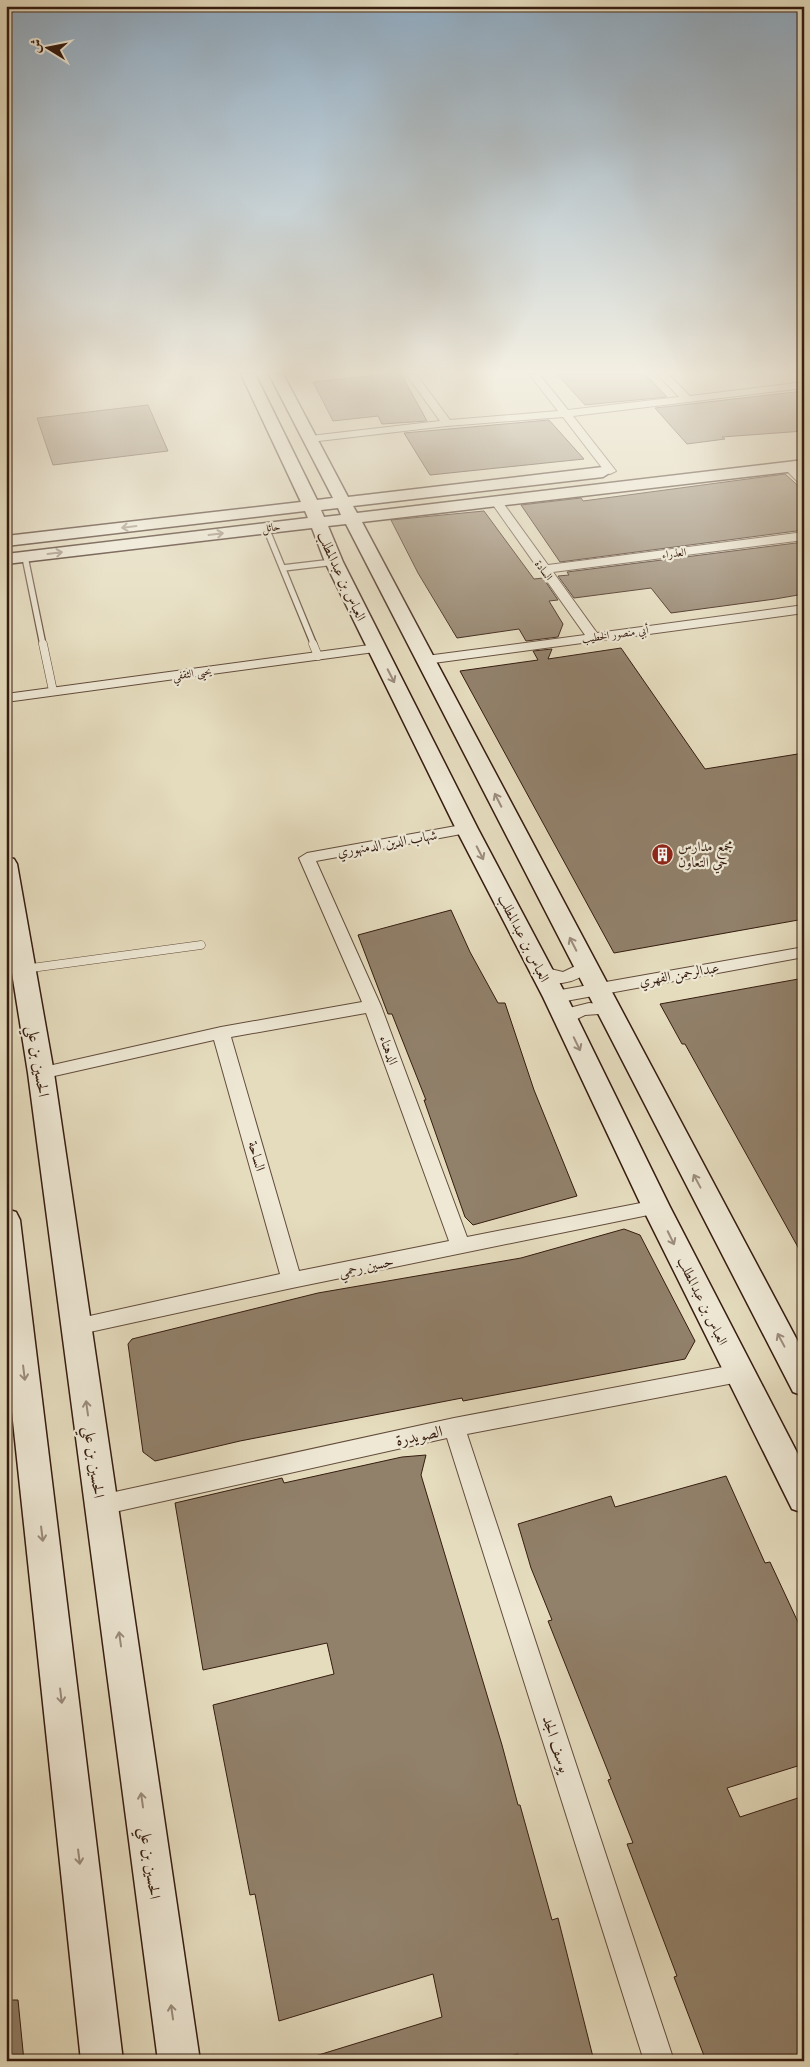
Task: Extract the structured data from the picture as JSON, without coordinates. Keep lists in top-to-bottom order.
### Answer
{
  "streets": {
    "street": [
      "حائل",
      "العذراء",
      "السادة",
      "العباس بن عبدالمطلب",
      "أبي منصور الخطيب",
      "يحيى الثقفي",
      "شهاب الدين الدمنهوري",
      "عبدالرحمن الفهري",
      "الدهناء",
      "الحسين بن علي",
      "الساحة",
      "حسين رحمي",
      "الصويدرة",
      "يوسف الجد"
    ]
  },
  "crossings": [
    ["حائل", "السادة"],
    ["حائل", "العباس بن عبدالمطلب"],
    ["العذراء", "السادة"],
    ["السادة", "أبي منصور الخطيب"],
    ["العباس بن عبدالمطلب", "يحيى الثقفي"],
    ["العباس بن عبدالمطلب", "شهاب الدين الدمنهوري"],
    ["العباس بن عبدالمطلب", "عبدالرحمن الفهري"],
    ["العباس بن عبدالمطلب", "حسين رحمي"],
    ["العباس بن عبدالمطلب", "الصويدرة"],
    ["شهاب الدين الدمنهوري", "الدهناء"],
    ["الدهناء", "حسين رحمي"],
    ["الحسين بن علي", "حسين رحمي"],
    ["الحسين بن علي", "الصويدرة"],
    ["الساحة", "حسين رحمي"],
    ["الصويدرة", "يوسف الجد"]
  ],
  "places": {
    "building": ["مجمع مدارس حي التعاون"]
  },
  "north": "left"
}
